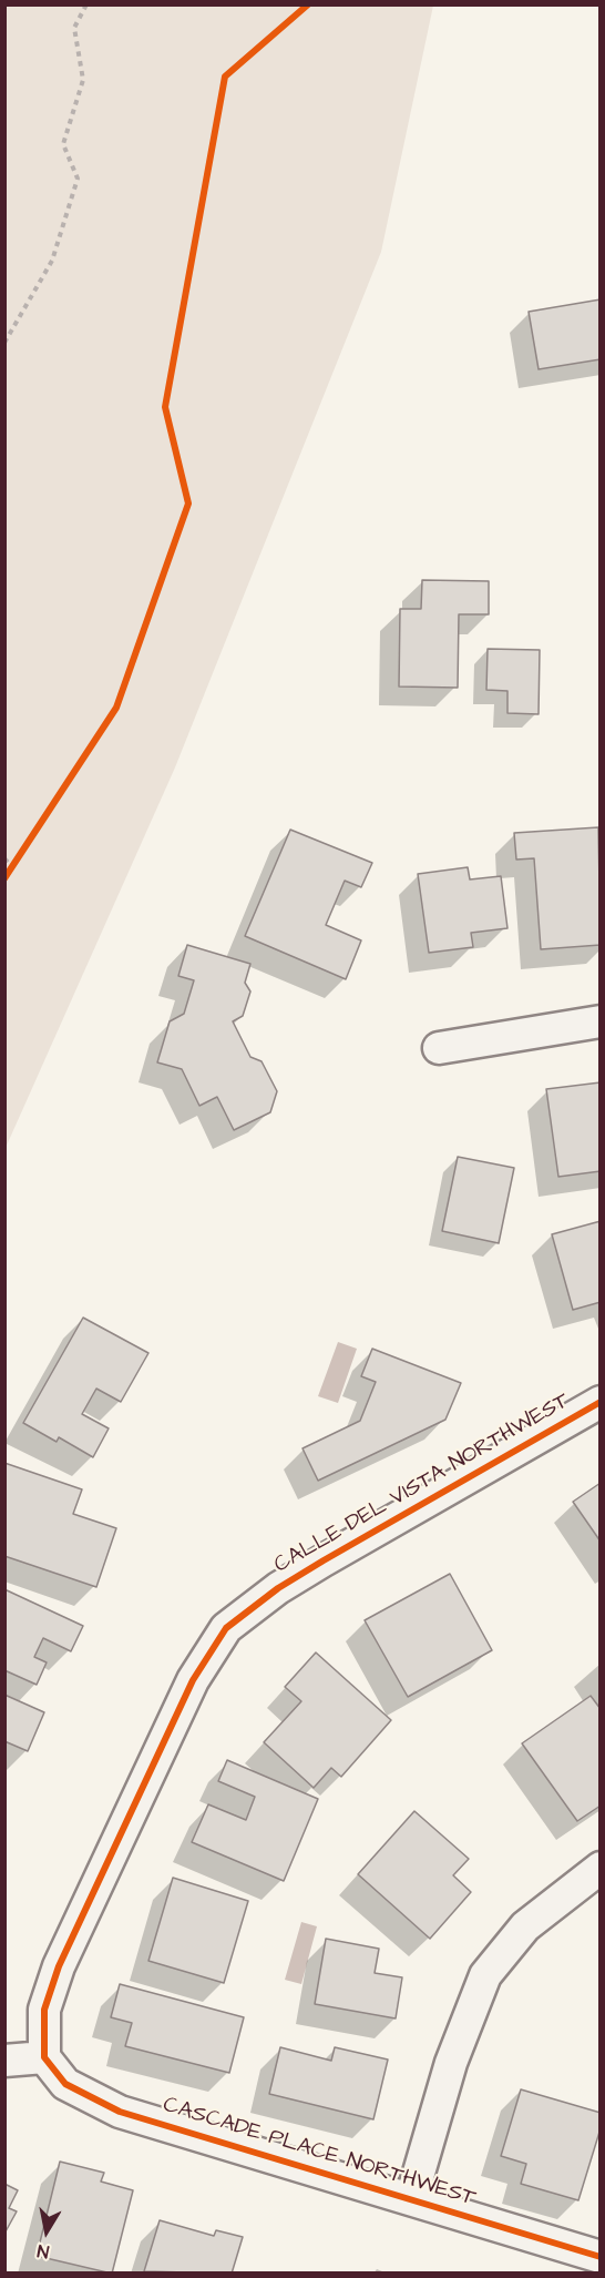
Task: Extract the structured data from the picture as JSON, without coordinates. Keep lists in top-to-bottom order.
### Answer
{
  "streets": {
    "street": ["CALLE DEL VISTA NORTHWEST", "CASCADE PLACE NORTHWEST"]
  },
  "crossings": [
    ["CALLE DEL VISTA NORTHWEST", "CASCADE PLACE NORTHWEST"]
  ],
  "north": "bottom"
}
